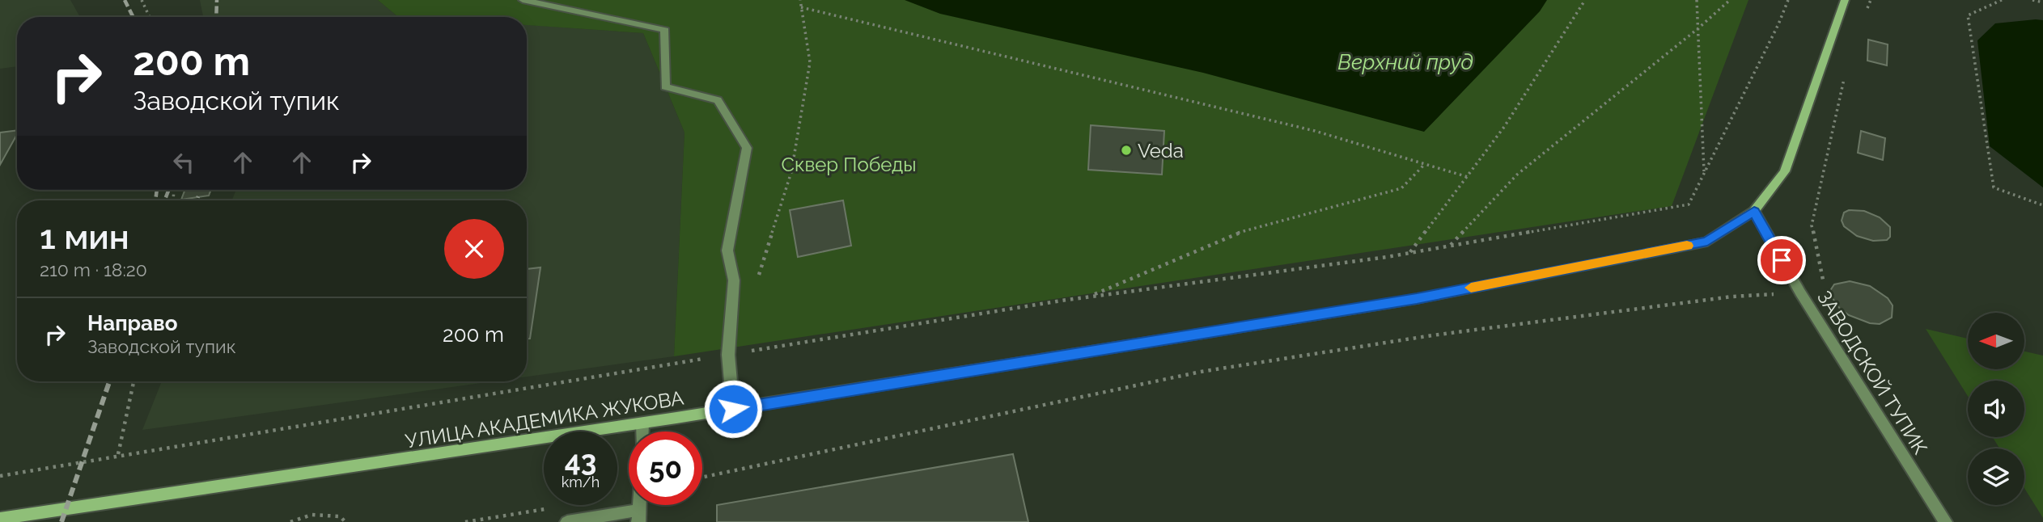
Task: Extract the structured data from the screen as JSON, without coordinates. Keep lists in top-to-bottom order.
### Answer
{
  "streets": {
    "main road": ["УЛИЦА АКАДЕМИКА ЖУКОВА"],
    "street": ["ЗАВОДСКОЙ ТУПИК"]
  },
  "crossings": [
    ["ЗАВОДСКОЙ ТУПИК", "УЛИЦА АКАДЕМИКА ЖУКОВА"]
  ],
  "water": ["Верхний пруд"],
  "parks": ["Сквер Победы"],
  "places": ["Veda"],
  "north": "left",
  "page": {
    "turn": ["200 m", "Заводской тупик"],
    "heading": ["1 мин", "210 m · 18:20"],
    "list": [
      {
        "name": "Направо",
        "note": "Заводской тупик",
        "value": "200 m"
      }
    ],
    "speed": "43 km/h",
    "limit": "50"
  }
}
